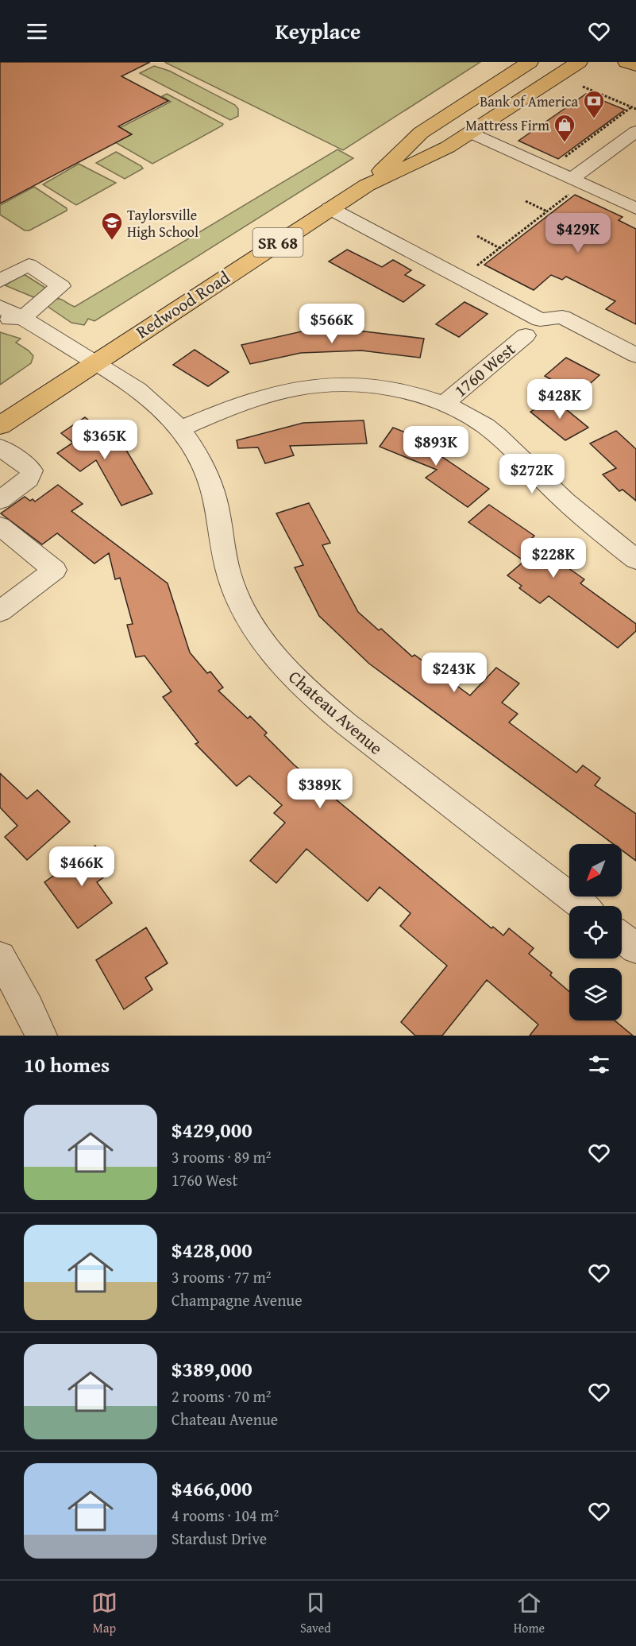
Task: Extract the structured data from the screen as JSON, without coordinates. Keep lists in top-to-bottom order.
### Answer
{
  "streets": {
    "main road": ["SR 68", "Redwood Road"],
    "street": ["1760 West", "Chateau Avenue"]
  },
  "crossings": [
    ["Redwood Road", "Chateau Avenue"]
  ],
  "places": {
    "bank": ["Bank of America"],
    "shop": ["Mattress Firm"],
    "school or university": ["Taylorsville High School"]
  },
  "north": "bottom left",
  "page": {
    "header": "Keyplace",
    "price": [
      "$429K",
      "$566K",
      "$428K",
      "$365K",
      "$893K",
      "$272K",
      "$228K",
      "$243K",
      "$389K",
      "$466K"
    ],
    "heading": "10 homes",
    "list": [
      {
        "name": "$429,000",
        "note": "3 rooms · 89 m² · 1760 West"
      },
      {
        "name": "$428,000",
        "note": "3 rooms · 77 m² · Champagne Avenue"
      },
      {
        "name": "$389,000",
        "note": "2 rooms · 70 m² · Chateau Avenue"
      },
      {
        "name": "$466,000",
        "note": "4 rooms · 104 m² · Stardust Drive"
      }
    ],
    "tabs": ["Map", "Saved", "Home"]
  }
}
